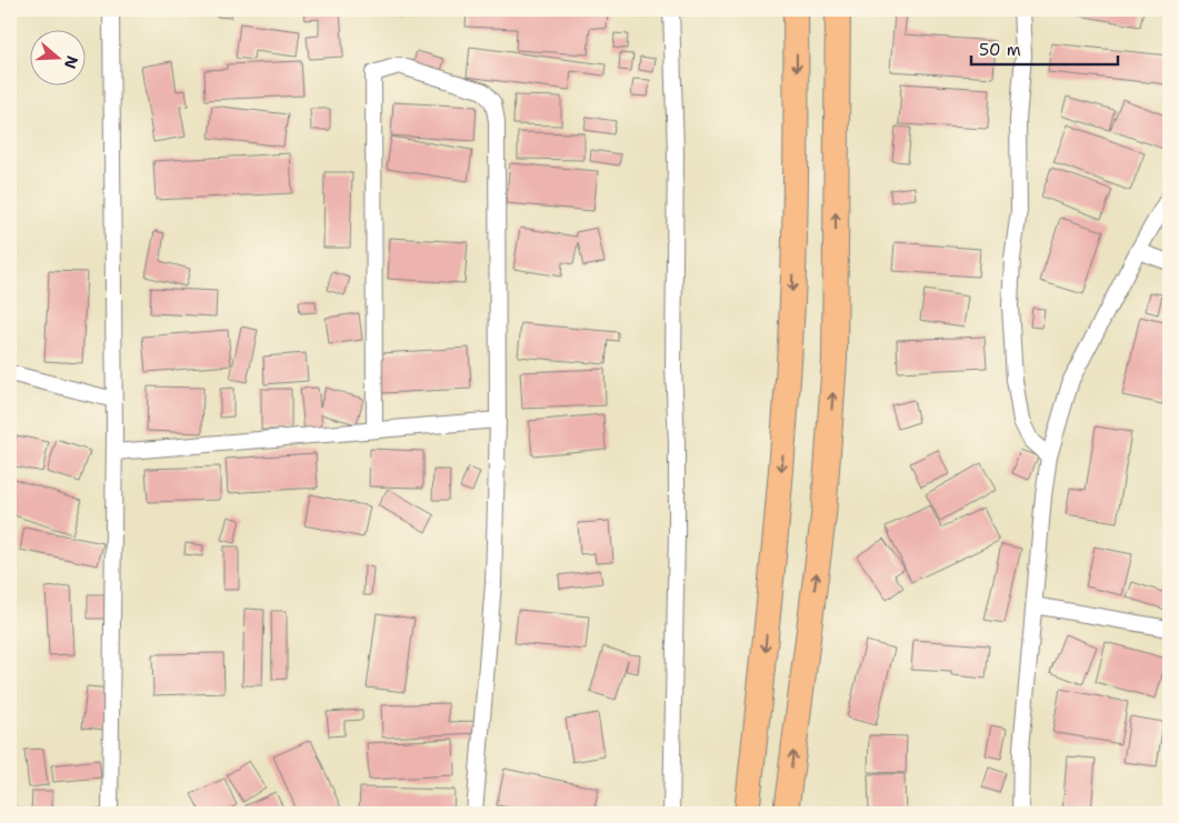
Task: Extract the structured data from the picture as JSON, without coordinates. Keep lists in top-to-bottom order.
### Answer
{
  "scale_bar": "50 m",
  "north": "right"
}
